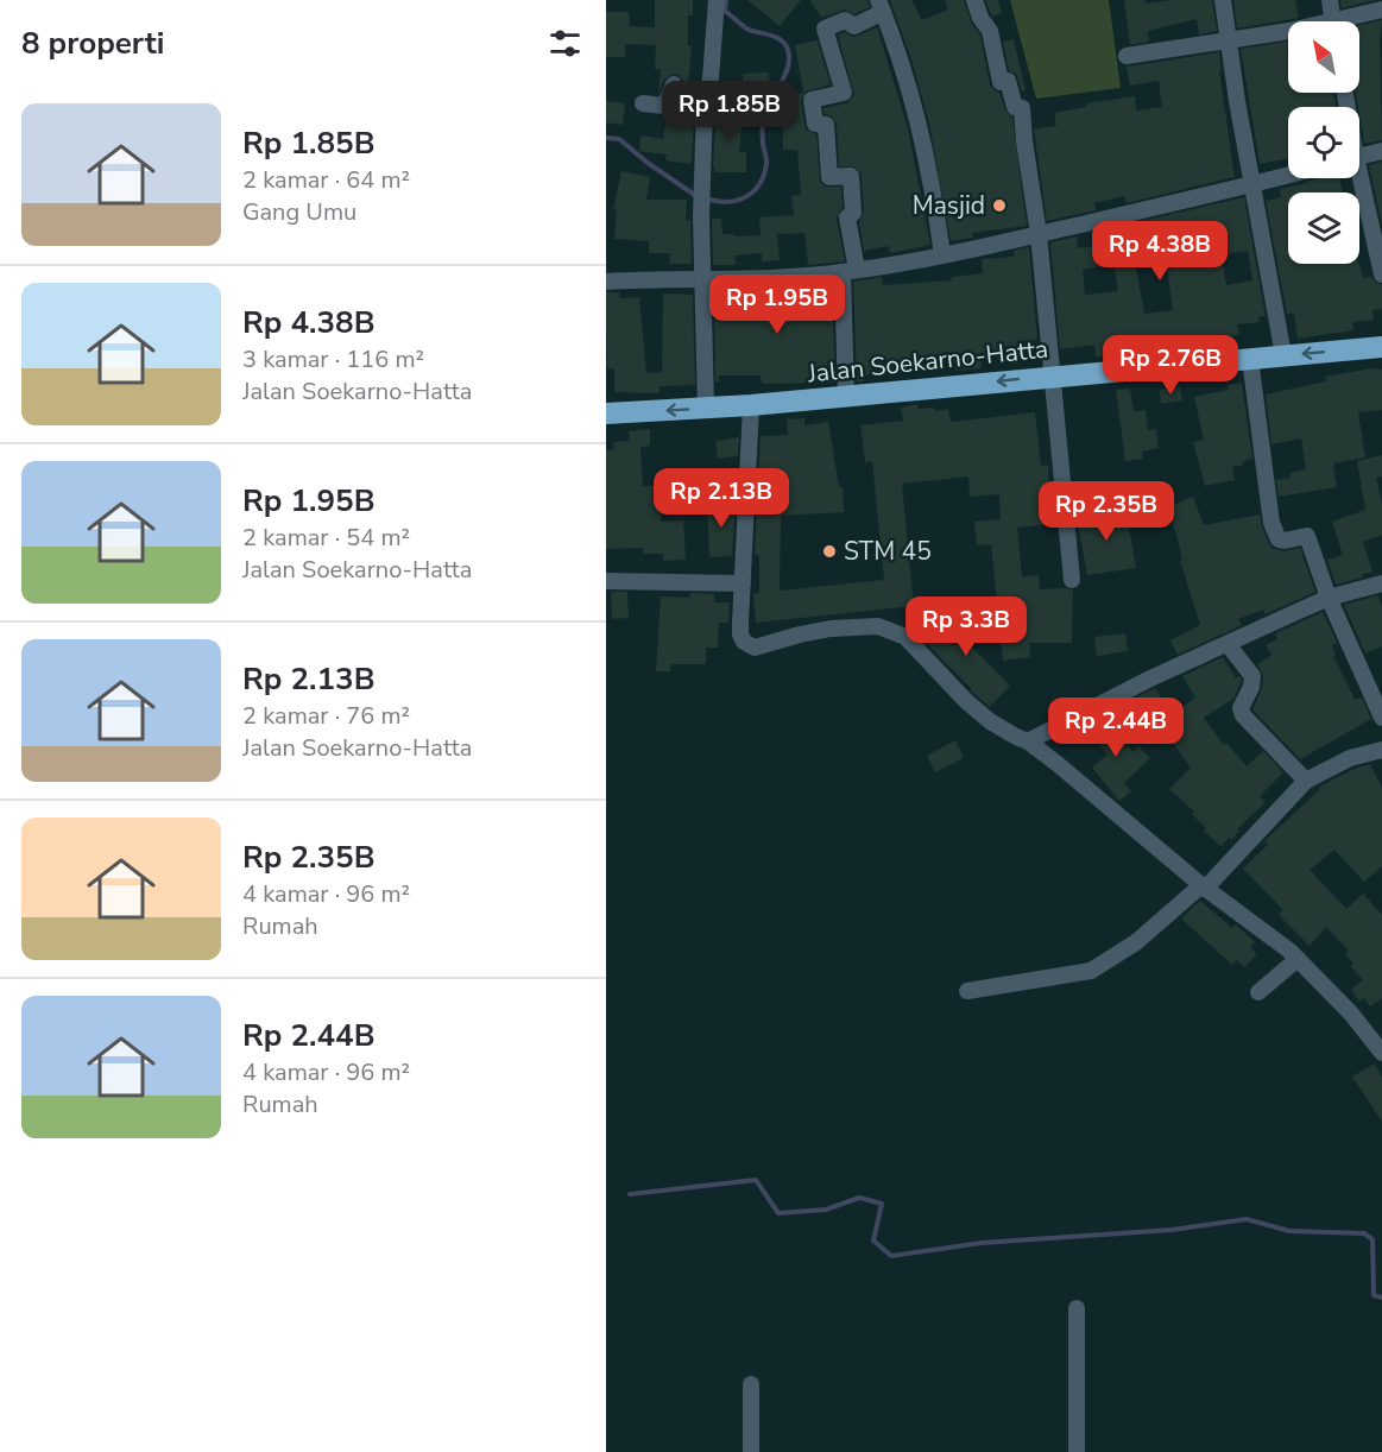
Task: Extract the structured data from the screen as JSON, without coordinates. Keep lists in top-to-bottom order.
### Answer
{
  "streets": {
    "highway": ["Jalan Soekarno-Hatta"]
  },
  "one_way": ["Jalan Soekarno-Hatta"],
  "places": ["Masjid", "STM 45"],
  "north": "top left",
  "page": {
    "heading": "8 properti",
    "price": [
      "Rp 1.85B",
      "Rp 4.38B",
      "Rp 1.95B",
      "Rp 2.76B",
      "Rp 2.13B",
      "Rp 2.35B",
      "Rp 3.3B",
      "Rp 2.44B"
    ],
    "list": [
      {
        "name": "Rp 1.85B",
        "note": "2 kamar · 64 m² · Gang Umu"
      },
      {
        "name": "Rp 4.38B",
        "note": "3 kamar · 116 m² · Jalan Soekarno-Hatta"
      },
      {
        "name": "Rp 1.95B",
        "note": "2 kamar · 54 m² · Jalan Soekarno-Hatta"
      },
      {
        "name": "Rp 2.13B",
        "note": "2 kamar · 76 m² · Jalan Soekarno-Hatta"
      },
      {
        "name": "Rp 2.35B",
        "note": "4 kamar · 96 m² · Rumah"
      },
      {
        "name": "Rp 2.44B",
        "note": "4 kamar · 96 m² · Rumah"
      }
    ]
  }
}
